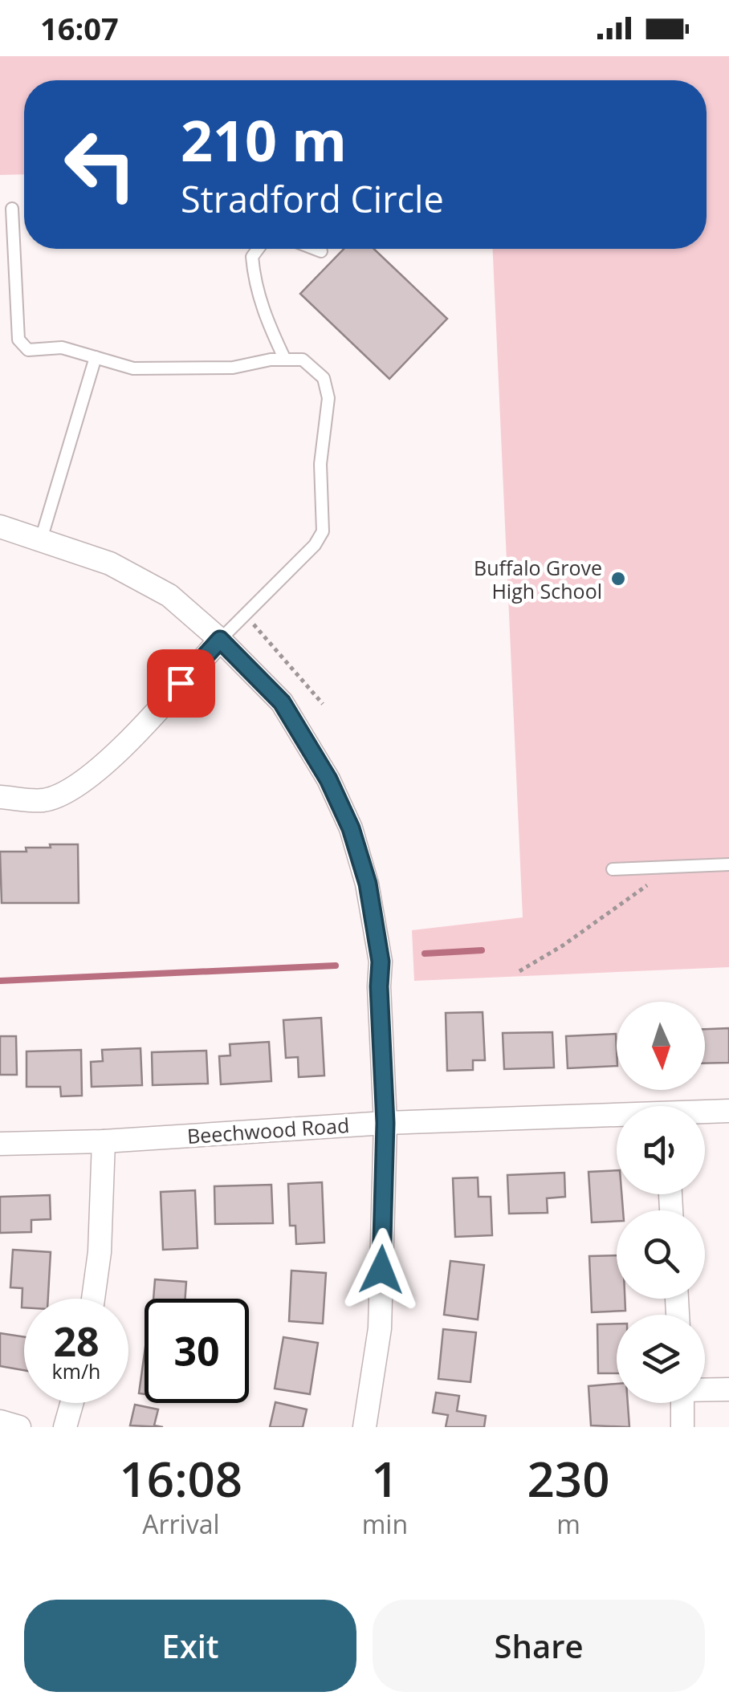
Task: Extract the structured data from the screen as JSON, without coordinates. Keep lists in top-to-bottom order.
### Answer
{
  "streets": {
    "street": ["Beechwood Road"]
  },
  "places": ["Buffalo Grove High School"],
  "north": "bottom",
  "page": {
    "status": "16:07",
    "turn": ["210 m", "Stradford Circle"],
    "speed": "28 km/h",
    "limit": "30",
    "eta": [
      "16:08",
      "Arrival",
      "1",
      "min",
      "230",
      "m"
    ],
    "buttons": ["Exit", "Share"]
  }
}
